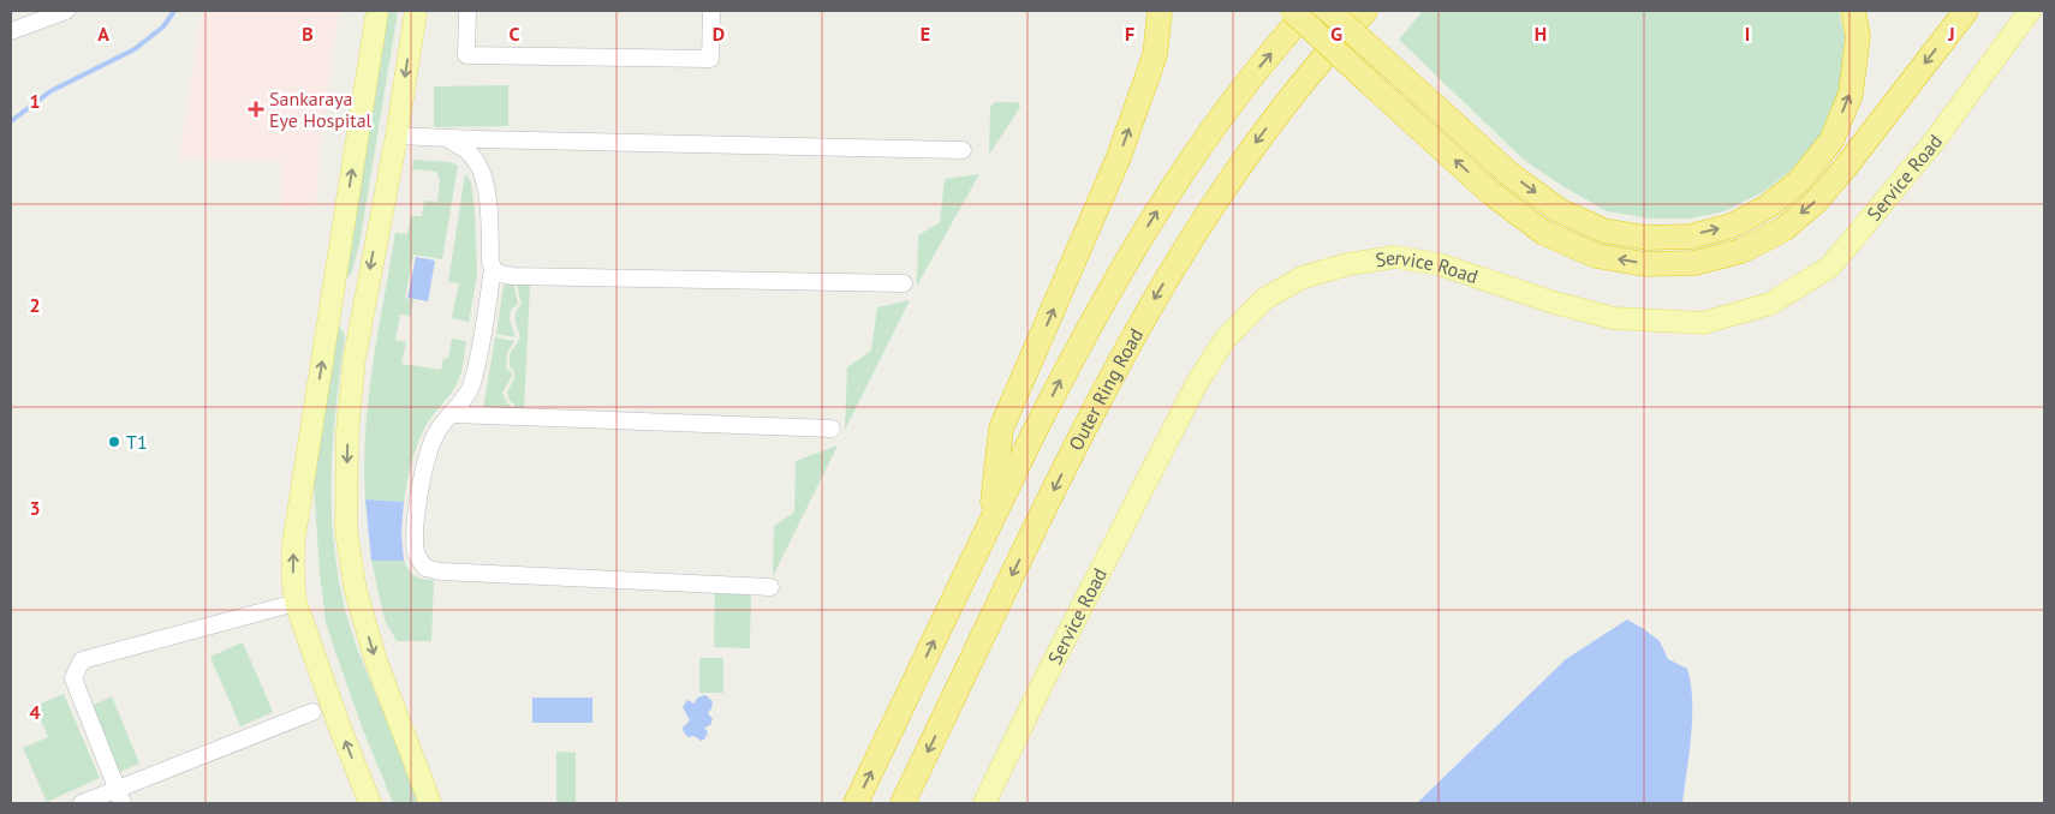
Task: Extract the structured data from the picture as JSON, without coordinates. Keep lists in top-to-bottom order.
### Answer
{
  "streets": {
    "highway": ["Outer Ring Road"],
    "main road": ["Service Road"]
  },
  "places": {
    "health": ["Sankaraya Eye Hospital"],
    "other": ["T1"]
  },
  "grid": {
    "columns": [
      "A",
      "B",
      "C",
      "D",
      "E",
      "F",
      "G",
      "H",
      "I",
      "J"
    ],
    "rows": [
      "1",
      "2",
      "3",
      "4"
    ]
  }
}
